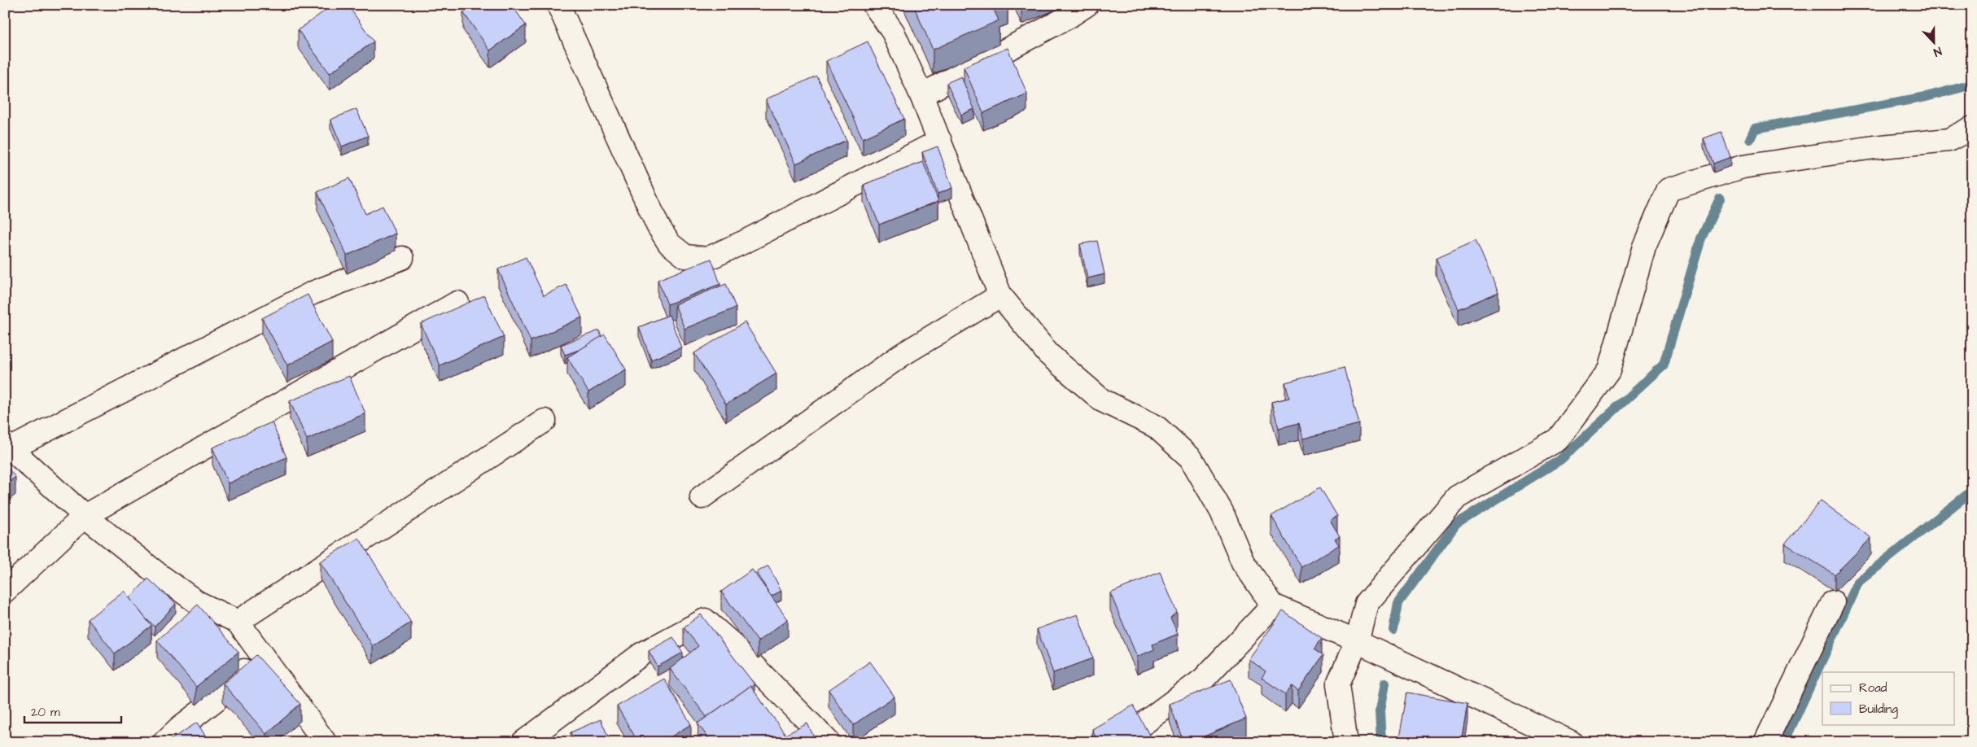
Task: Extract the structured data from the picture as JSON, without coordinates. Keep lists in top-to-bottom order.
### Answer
{
  "legend": ["Road", "Building"],
  "scale_bar": "20 m",
  "north": "bottom"
}
